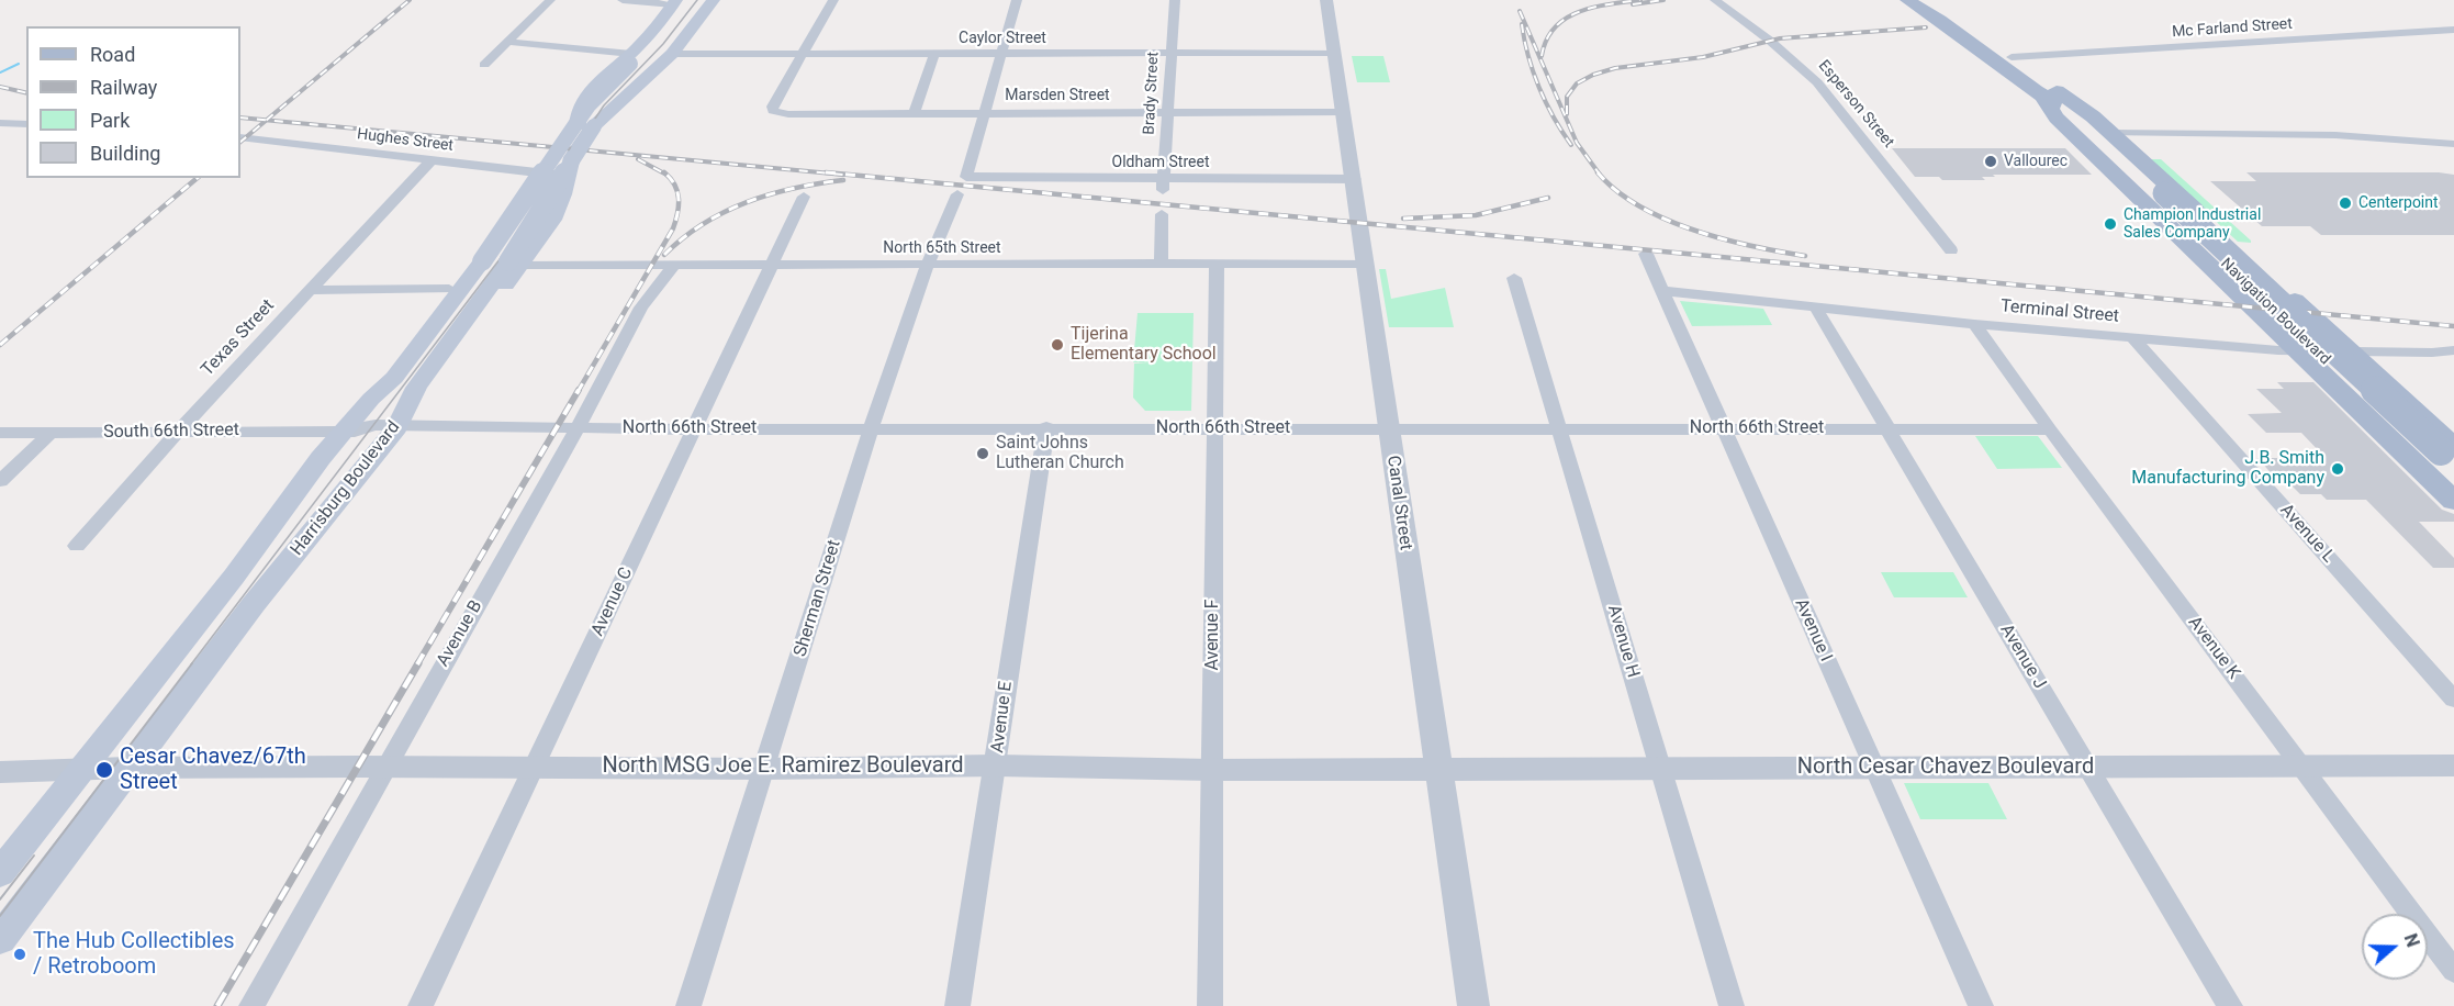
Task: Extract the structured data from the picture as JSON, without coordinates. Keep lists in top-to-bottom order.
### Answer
{
  "streets": {
    "main road": ["Navigation Boulevard", "Harrisburg Boulevard"],
    "street": [
      "Mc Farland Street",
      "Caylor Street",
      "Brady Street",
      "Marsden Street",
      "Esperson Street",
      "Hughes Street",
      "Oldham Street",
      "North 65th Street",
      "Terminal Street",
      "Texas Street",
      "North 66th Street",
      "South 66th Street",
      "Canal Street",
      "Avenue L",
      "Sherman Street",
      "Avenue C",
      "Avenue I",
      "Avenue B",
      "Avenue F",
      "Avenue H",
      "Avenue K",
      "Avenue J",
      "Avenue E",
      "North MSG Joe E. Ramirez Boulevard",
      "North Cesar Chavez Boulevard"
    ]
  },
  "crossings": [
    ["Mc Farland Street", "Navigation Boulevard"],
    ["Caylor Street", "Brady Street"],
    ["Caylor Street", "Marsden Street"],
    ["Caylor Street", "Canal Street"],
    ["Caylor Street", "Sherman Street"],
    ["Brady Street", "Marsden Street"],
    ["Brady Street", "Oldham Street"],
    ["Marsden Street", "Canal Street"],
    ["Marsden Street", "Sherman Street"],
    ["Hughes Street", "Texas Street"],
    ["Oldham Street", "Canal Street"],
    ["Oldham Street", "Sherman Street"],
    ["North 65th Street", "Harrisburg Boulevard"],
    ["North 65th Street", "Canal Street"],
    ["North 65th Street", "Sherman Street"],
    ["North 65th Street", "Avenue C"],
    ["North 65th Street", "Avenue B"],
    ["North 65th Street", "Avenue F"],
    ["Terminal Street", "Avenue L"],
    ["Terminal Street", "Avenue I"],
    ["Terminal Street", "Avenue K"],
    ["Terminal Street", "Avenue J"],
    ["Texas Street", "South 66th Street"],
    ["North 66th Street", "South 66th Street"],
    ["North 66th Street", "Harrisburg Boulevard"],
    ["North 66th Street", "Canal Street"],
    ["North 66th Street", "Sherman Street"],
    ["North 66th Street", "Avenue C"],
    ["North 66th Street", "Avenue I"],
    ["North 66th Street", "Avenue B"],
    ["North 66th Street", "Avenue F"],
    ["North 66th Street", "Avenue H"],
    ["North 66th Street", "Avenue K"],
    ["North 66th Street", "Avenue J"],
    ["North 66th Street", "Avenue E"],
    ["South 66th Street", "Harrisburg Boulevard"],
    ["Harrisburg Boulevard", "North MSG Joe E. Ramirez Boulevard"],
    ["Canal Street", "North MSG Joe E. Ramirez Boulevard"],
    ["Canal Street", "North Cesar Chavez Boulevard"],
    ["Sherman Street", "North MSG Joe E. Ramirez Boulevard"],
    ["Avenue C", "North MSG Joe E. Ramirez Boulevard"],
    ["Avenue I", "North Cesar Chavez Boulevard"],
    ["Avenue B", "North MSG Joe E. Ramirez Boulevard"],
    ["Avenue F", "North MSG Joe E. Ramirez Boulevard"],
    ["Avenue H", "North Cesar Chavez Boulevard"],
    ["Avenue K", "North Cesar Chavez Boulevard"],
    ["Avenue J", "North Cesar Chavez Boulevard"],
    ["Avenue E", "North MSG Joe E. Ramirez Boulevard"],
    ["North MSG Joe E. Ramirez Boulevard", "North Cesar Chavez Boulevard"]
  ],
  "places": [
    "Vallourec",
    "Centerpoint",
    "Champion Industrial Sales Company",
    "Tijerina Elementary School",
    "Saint Johns Lutheran Church",
    "J.B. Smith Manufacturing Company",
    "Cesar Chavez/67th Street",
    "The Hub Collectibles / Retroboom"
  ],
  "legend": [
    "Road",
    "Railway",
    "Park",
    "Building"
  ],
  "north": "right"
}
